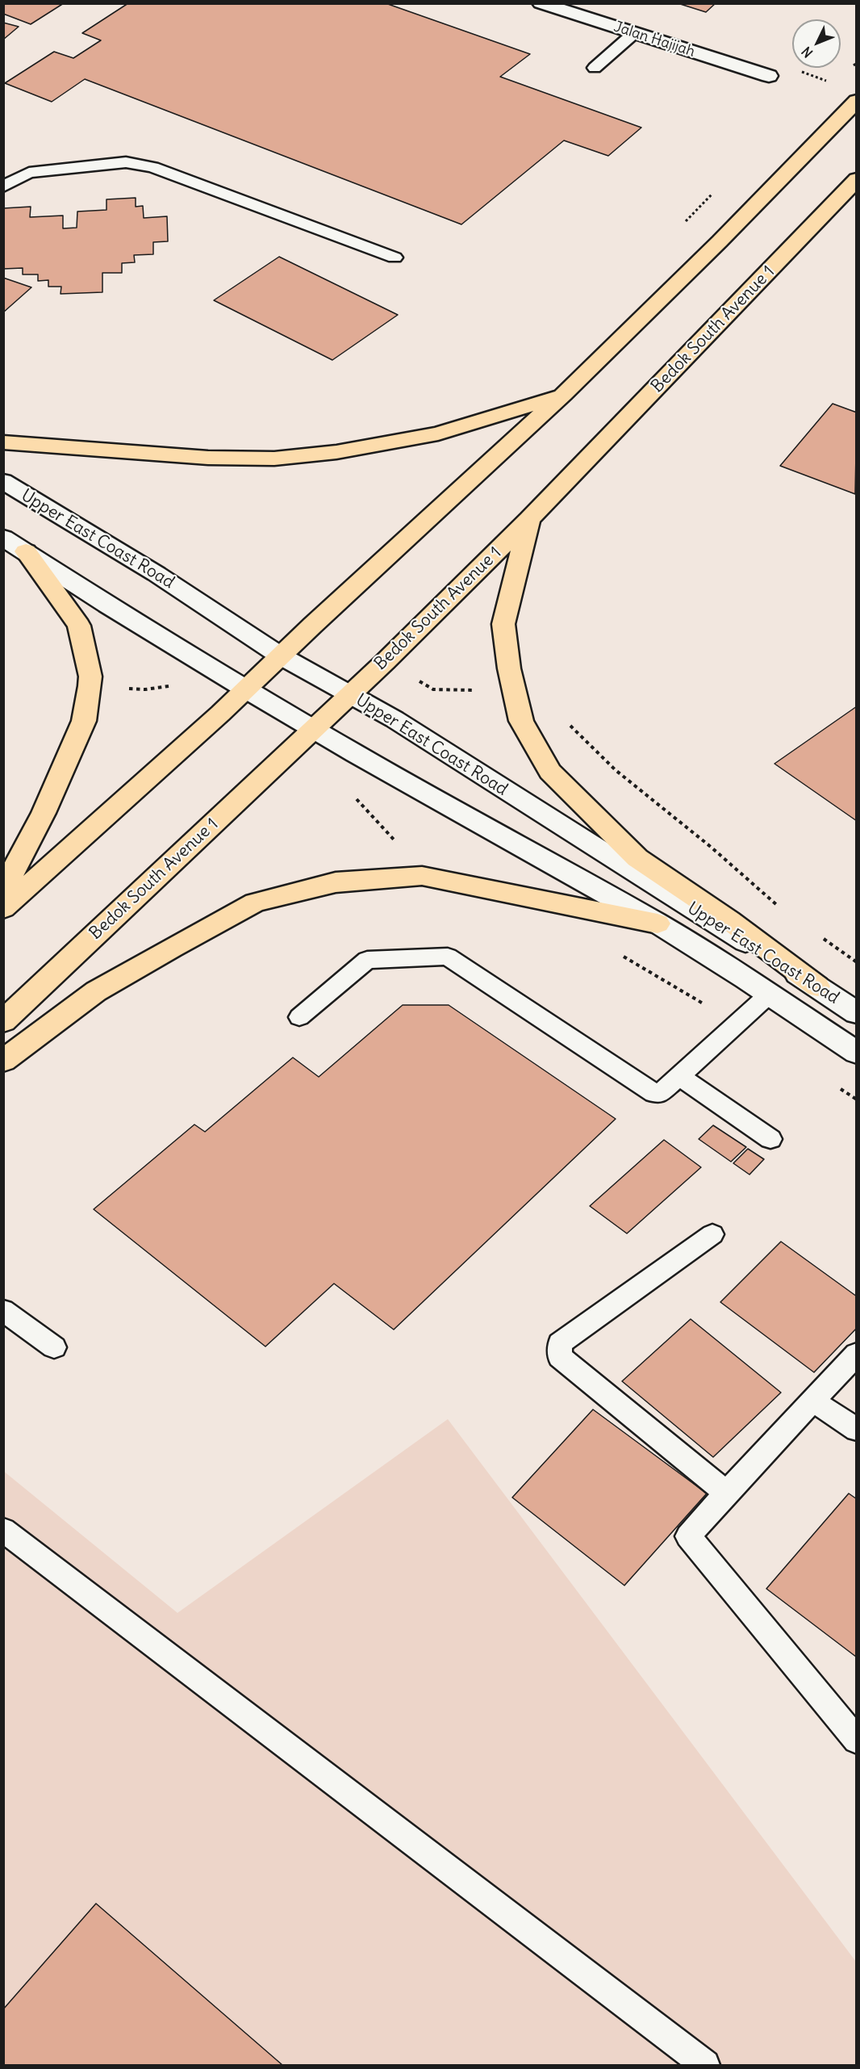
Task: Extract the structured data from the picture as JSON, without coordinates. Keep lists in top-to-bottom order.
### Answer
{
  "streets": {
    "main road": ["Jalan Hajijah", "Bedok South Avenue 1", "Upper East Coast Road"]
  },
  "crossings": [
    ["Bedok South Avenue 1", "Upper East Coast Road"]
  ],
  "north": "bottom left"
}
